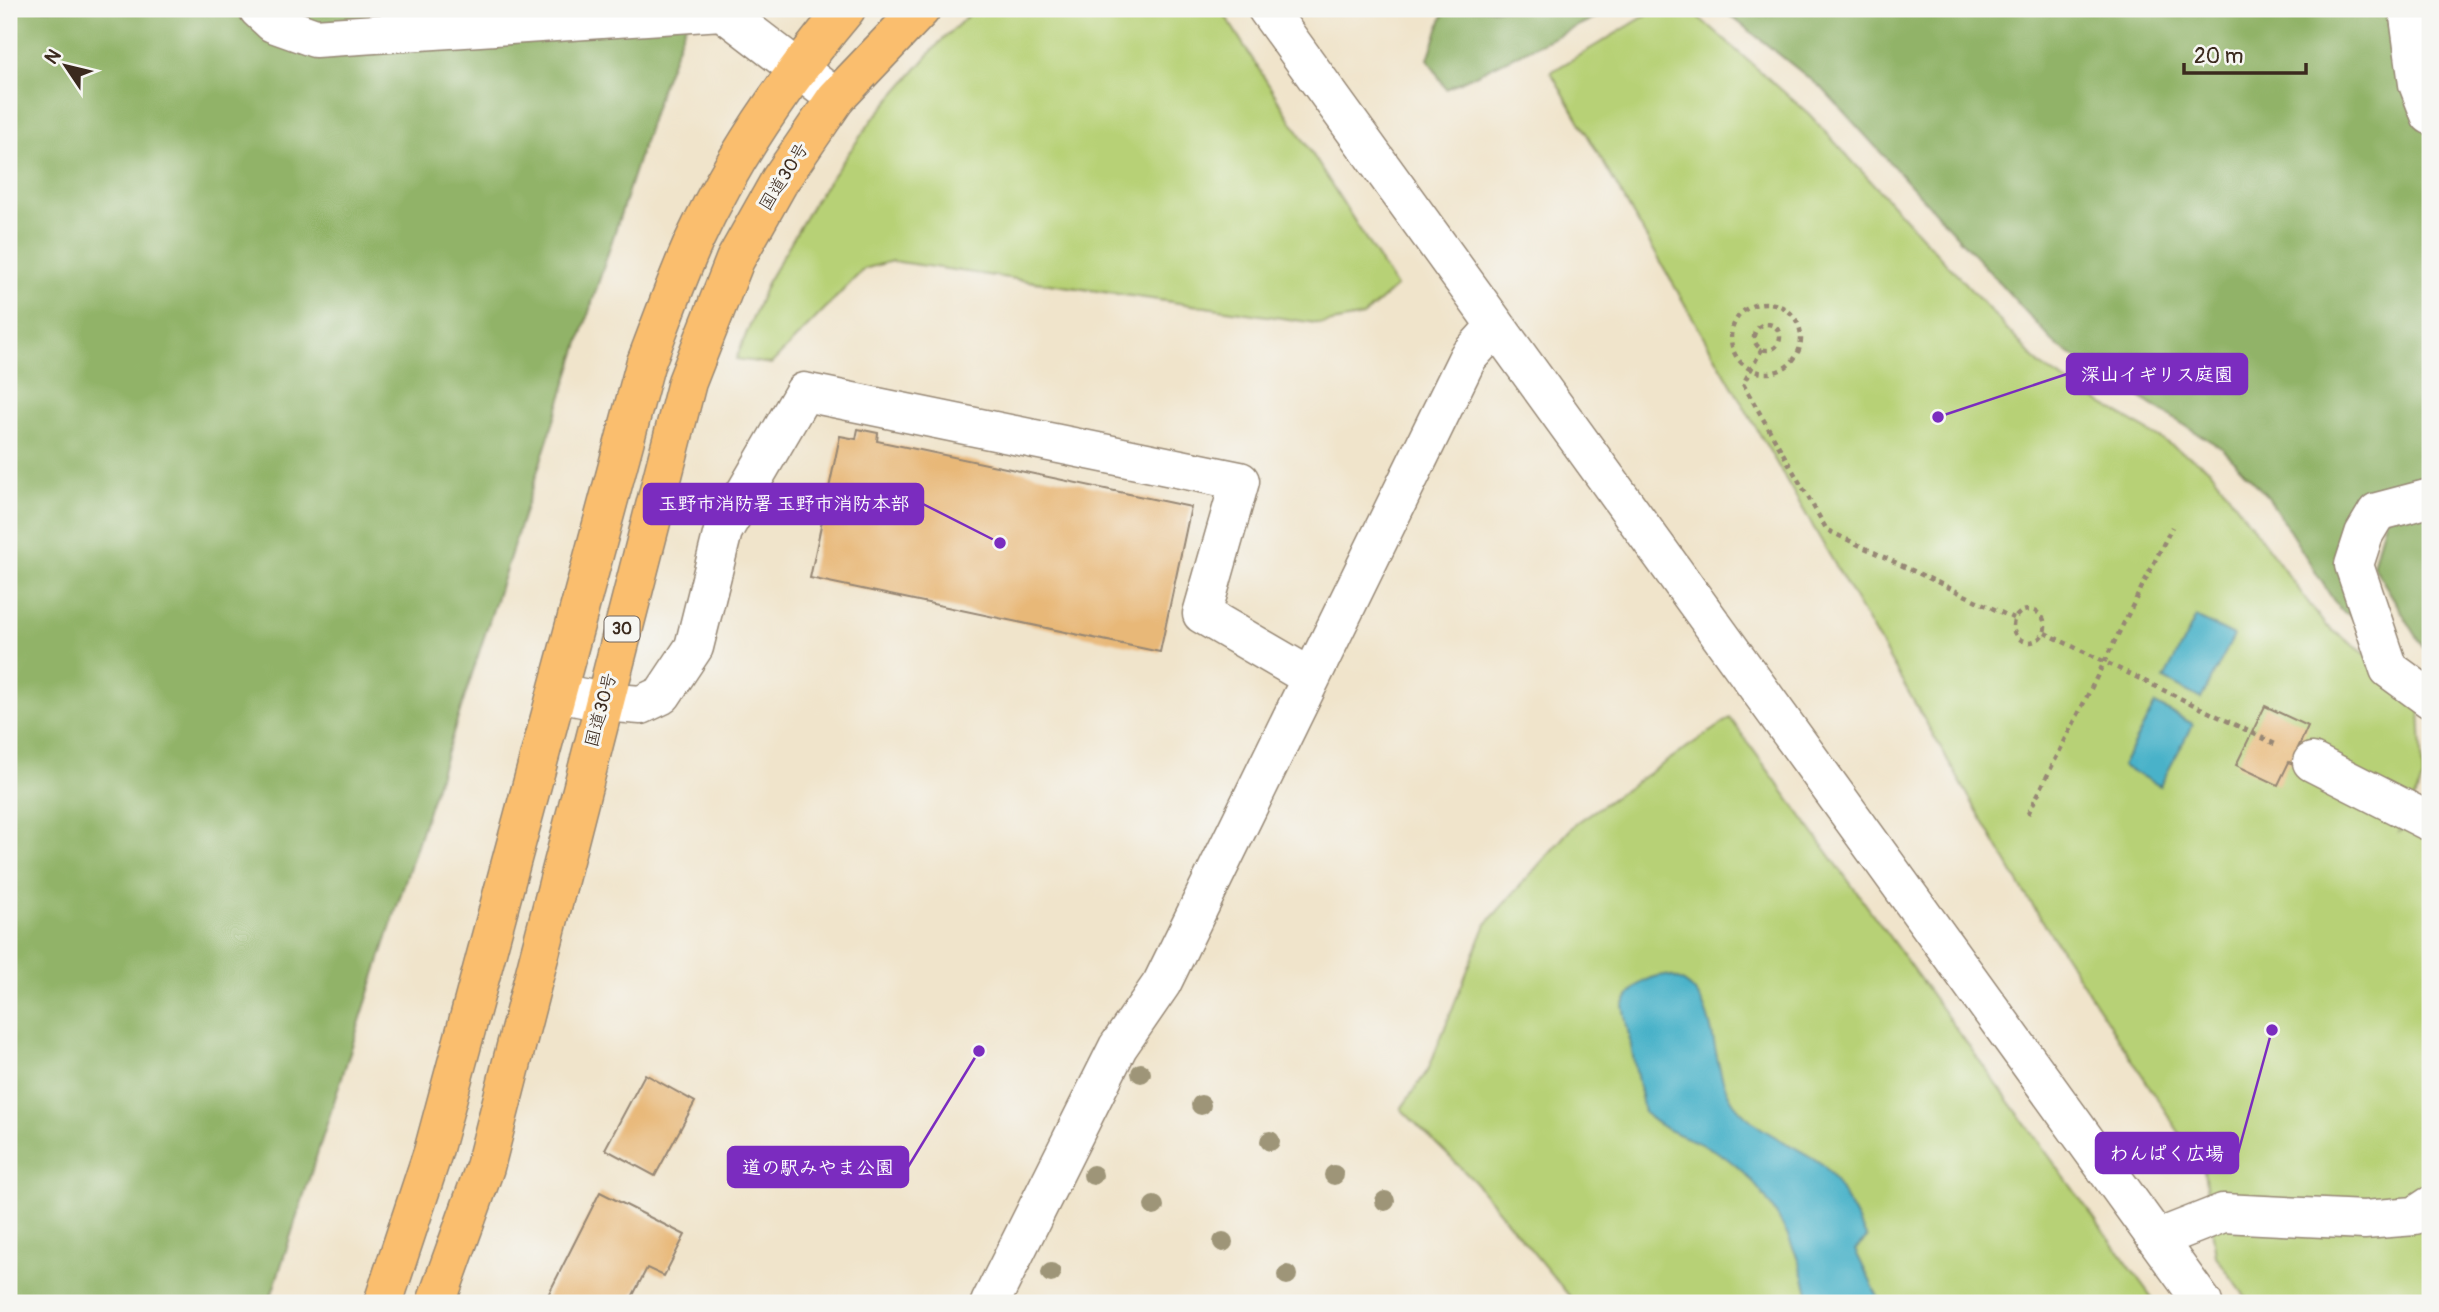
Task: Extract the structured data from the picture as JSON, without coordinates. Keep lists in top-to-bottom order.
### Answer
{
  "streets": {
    "highway": ["国道30号", "30"]
  },
  "places": [
    "深山イギリス庭園",
    "玉野市消防署 玉野市消防本部",
    "わんぱく広場",
    "道の駅みやま公園"
  ],
  "scale_bar": "20 m",
  "north": "top left"
}
